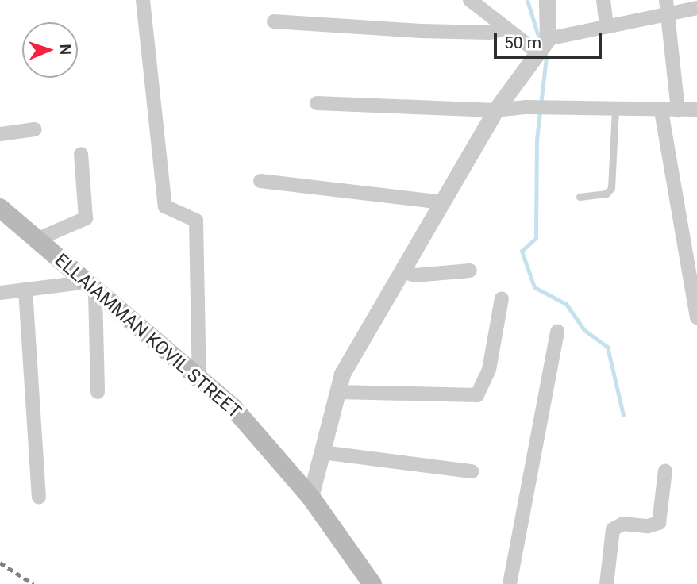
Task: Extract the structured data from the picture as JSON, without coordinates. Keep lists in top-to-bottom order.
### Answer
{
  "streets": {
    "main road": ["ELLAIAMMAN KOVIL STREET"]
  },
  "scale_bar": "50 m",
  "north": "right"
}
